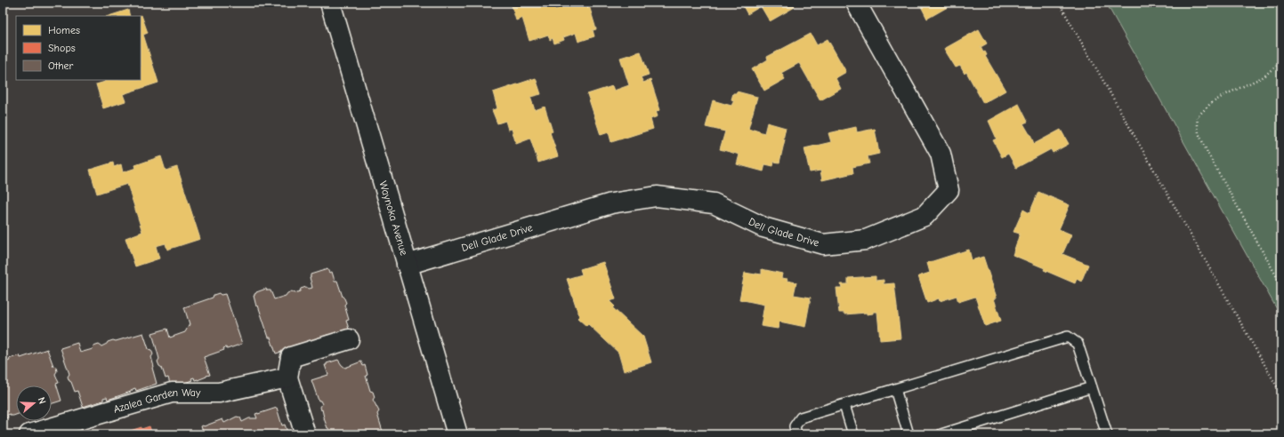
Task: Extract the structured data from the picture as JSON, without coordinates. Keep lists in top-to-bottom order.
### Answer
{
  "streets": {
    "street": ["Waynoka Avenue", "Dell Glade Drive", "Azalea Garden Way"]
  },
  "crossings": [
    ["Waynoka Avenue", "Dell Glade Drive"]
  ],
  "legend": ["Homes", "Shops", "Other"],
  "north": "right"
}
